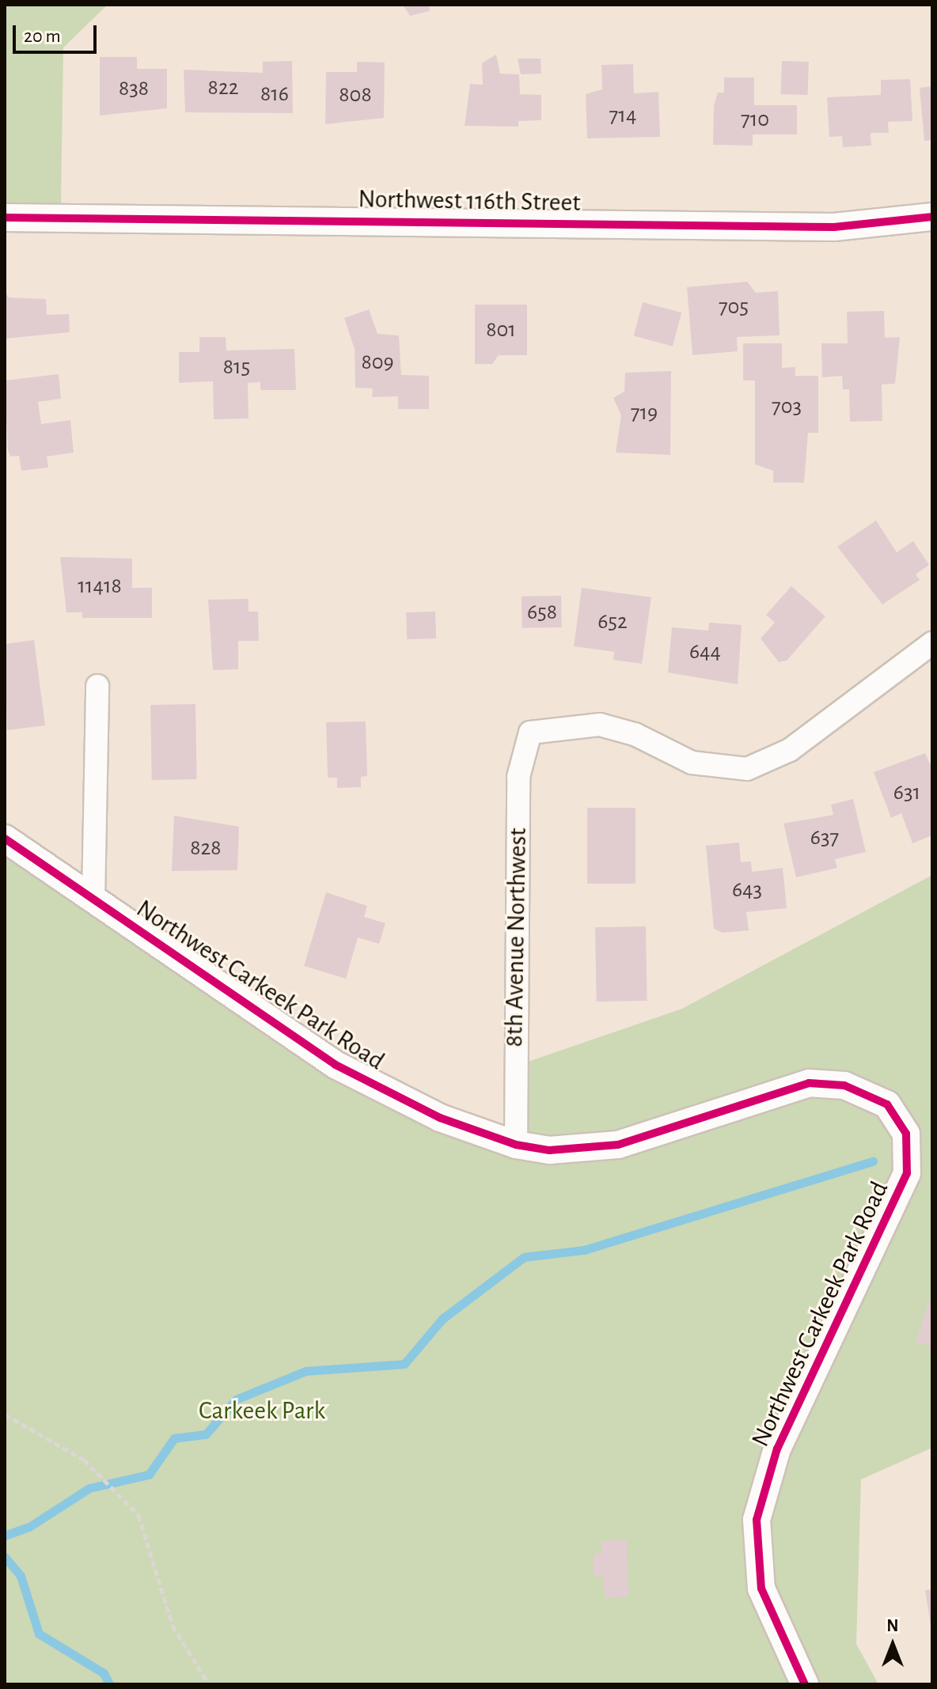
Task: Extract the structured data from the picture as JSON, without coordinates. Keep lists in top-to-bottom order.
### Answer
{
  "streets": {
    "street": ["Northwest 116th Street", "8th Avenue Northwest", "Northwest Carkeek Park Road"]
  },
  "crossings": [
    ["8th Avenue Northwest", "Northwest Carkeek Park Road"]
  ],
  "parks": ["Carkeek Park"],
  "house_numbers": [
    "822",
    "838",
    "816",
    "808",
    "714",
    "710",
    "705",
    "801",
    "809",
    "815",
    "703",
    "719",
    "11418",
    "658",
    "652",
    "644",
    "631",
    "637",
    "828",
    "643"
  ],
  "scale_bar": "20 m",
  "north": "top"
}
